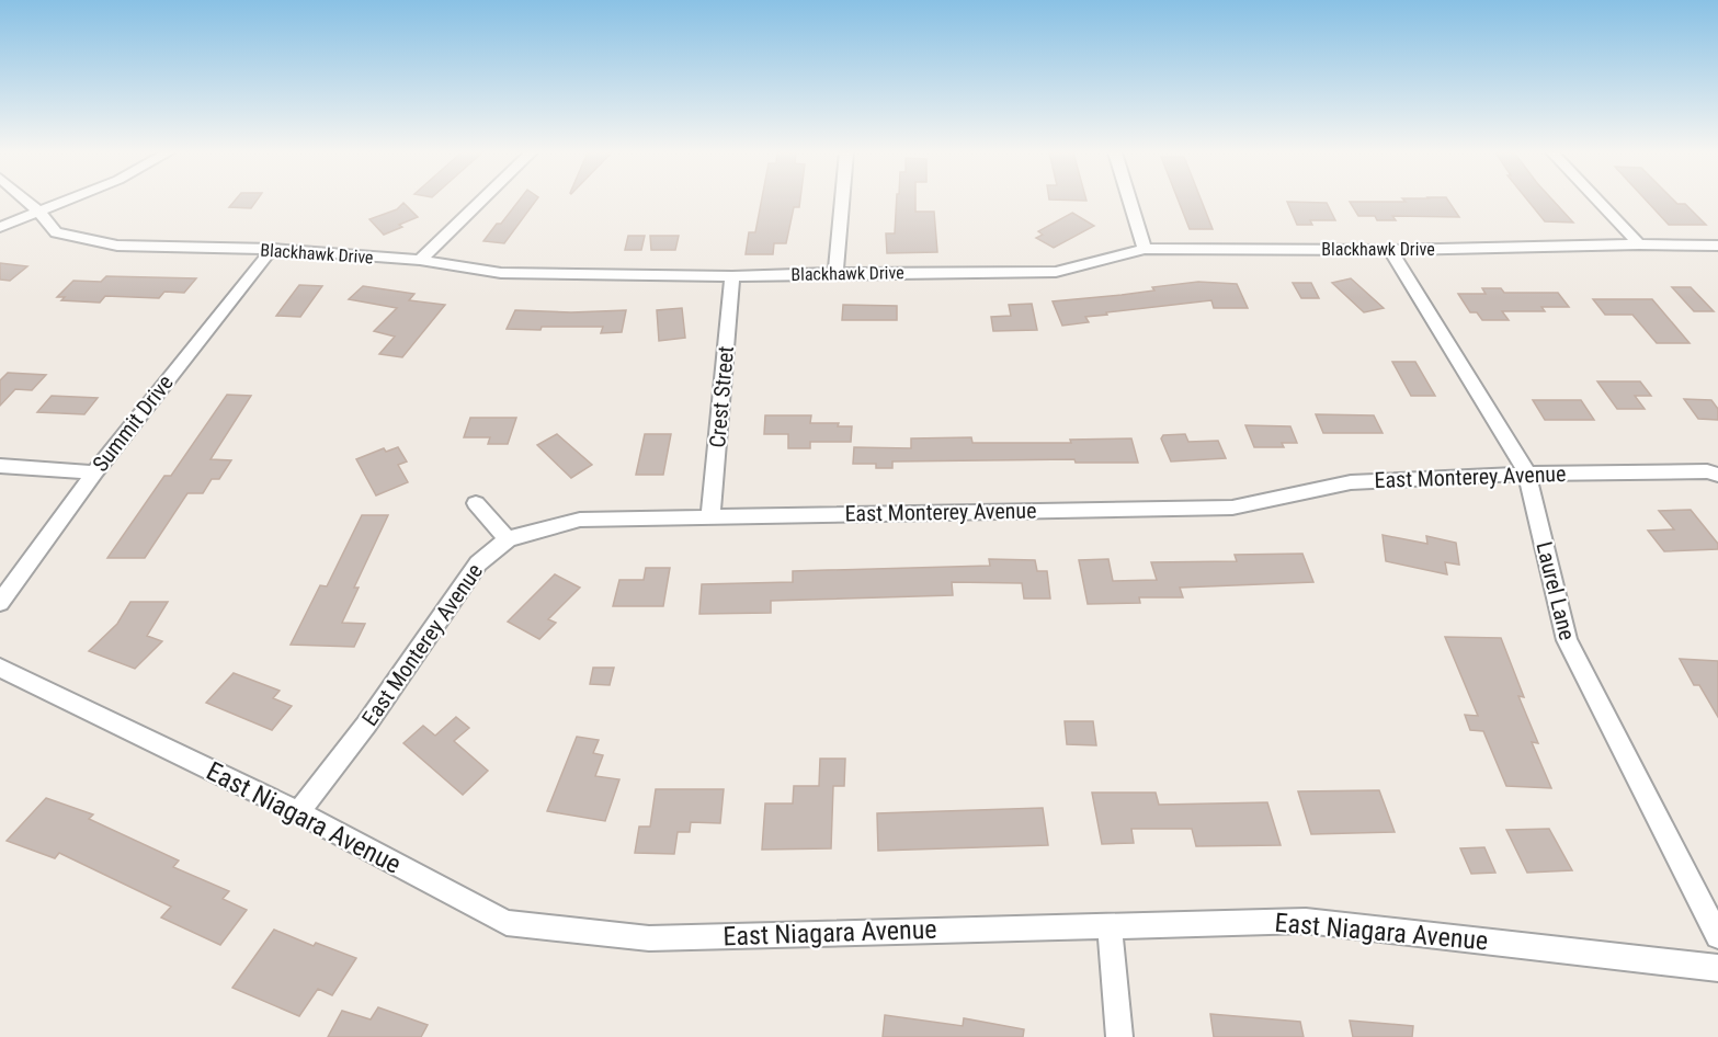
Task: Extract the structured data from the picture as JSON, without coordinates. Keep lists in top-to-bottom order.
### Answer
{
  "streets": {
    "street": [
      "Blackhawk Drive",
      "Crest Street",
      "Summit Drive",
      "East Monterey Avenue",
      "Laurel Lane",
      "East Niagara Avenue"
    ]
  },
  "crossings": [
    ["Blackhawk Drive", "Crest Street"],
    ["Blackhawk Drive", "Summit Drive"],
    ["Blackhawk Drive", "Laurel Lane"],
    ["Crest Street", "East Monterey Avenue"],
    ["East Monterey Avenue", "Laurel Lane"],
    ["East Monterey Avenue", "East Niagara Avenue"]
  ]
}
